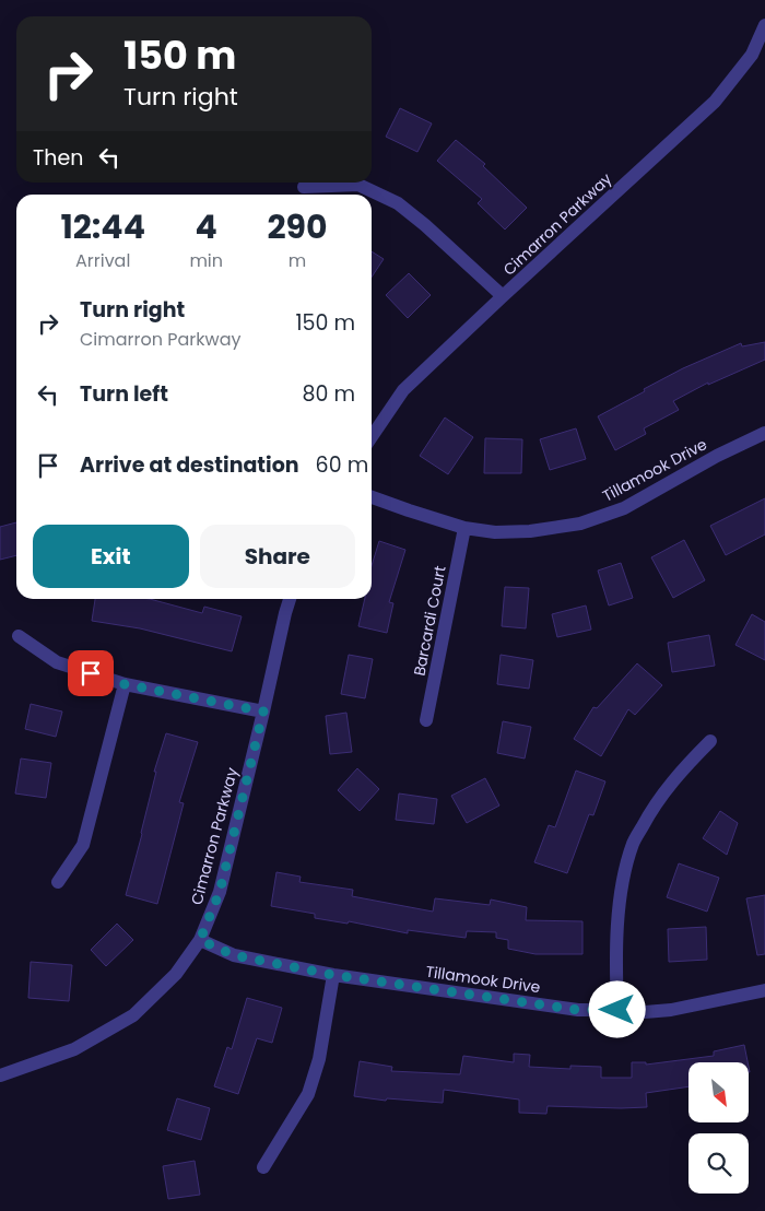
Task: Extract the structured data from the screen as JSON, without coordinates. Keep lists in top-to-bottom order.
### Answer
{
  "streets": {
    "street": ["Cimarron Parkway", "Tillamook Drive", "Barcardi Court"]
  },
  "crossings": [
    ["Cimarron Parkway", "Tillamook Drive"],
    ["Tillamook Drive", "Barcardi Court"]
  ],
  "north": "bottom right",
  "page": {
    "turn": ["150 m", "Turn right"],
    "then": "Then",
    "eta": [
      "12:44",
      "Arrival",
      "4",
      "min",
      "290",
      "m"
    ],
    "list": [
      {
        "name": "Turn right",
        "note": "Cimarron Parkway",
        "value": "150 m"
      },
      {
        "name": "Turn left",
        "value": "80 m"
      },
      {
        "name": "Arrive at destination",
        "value": "60 m"
      }
    ],
    "buttons": ["Exit", "Share"]
  }
}
